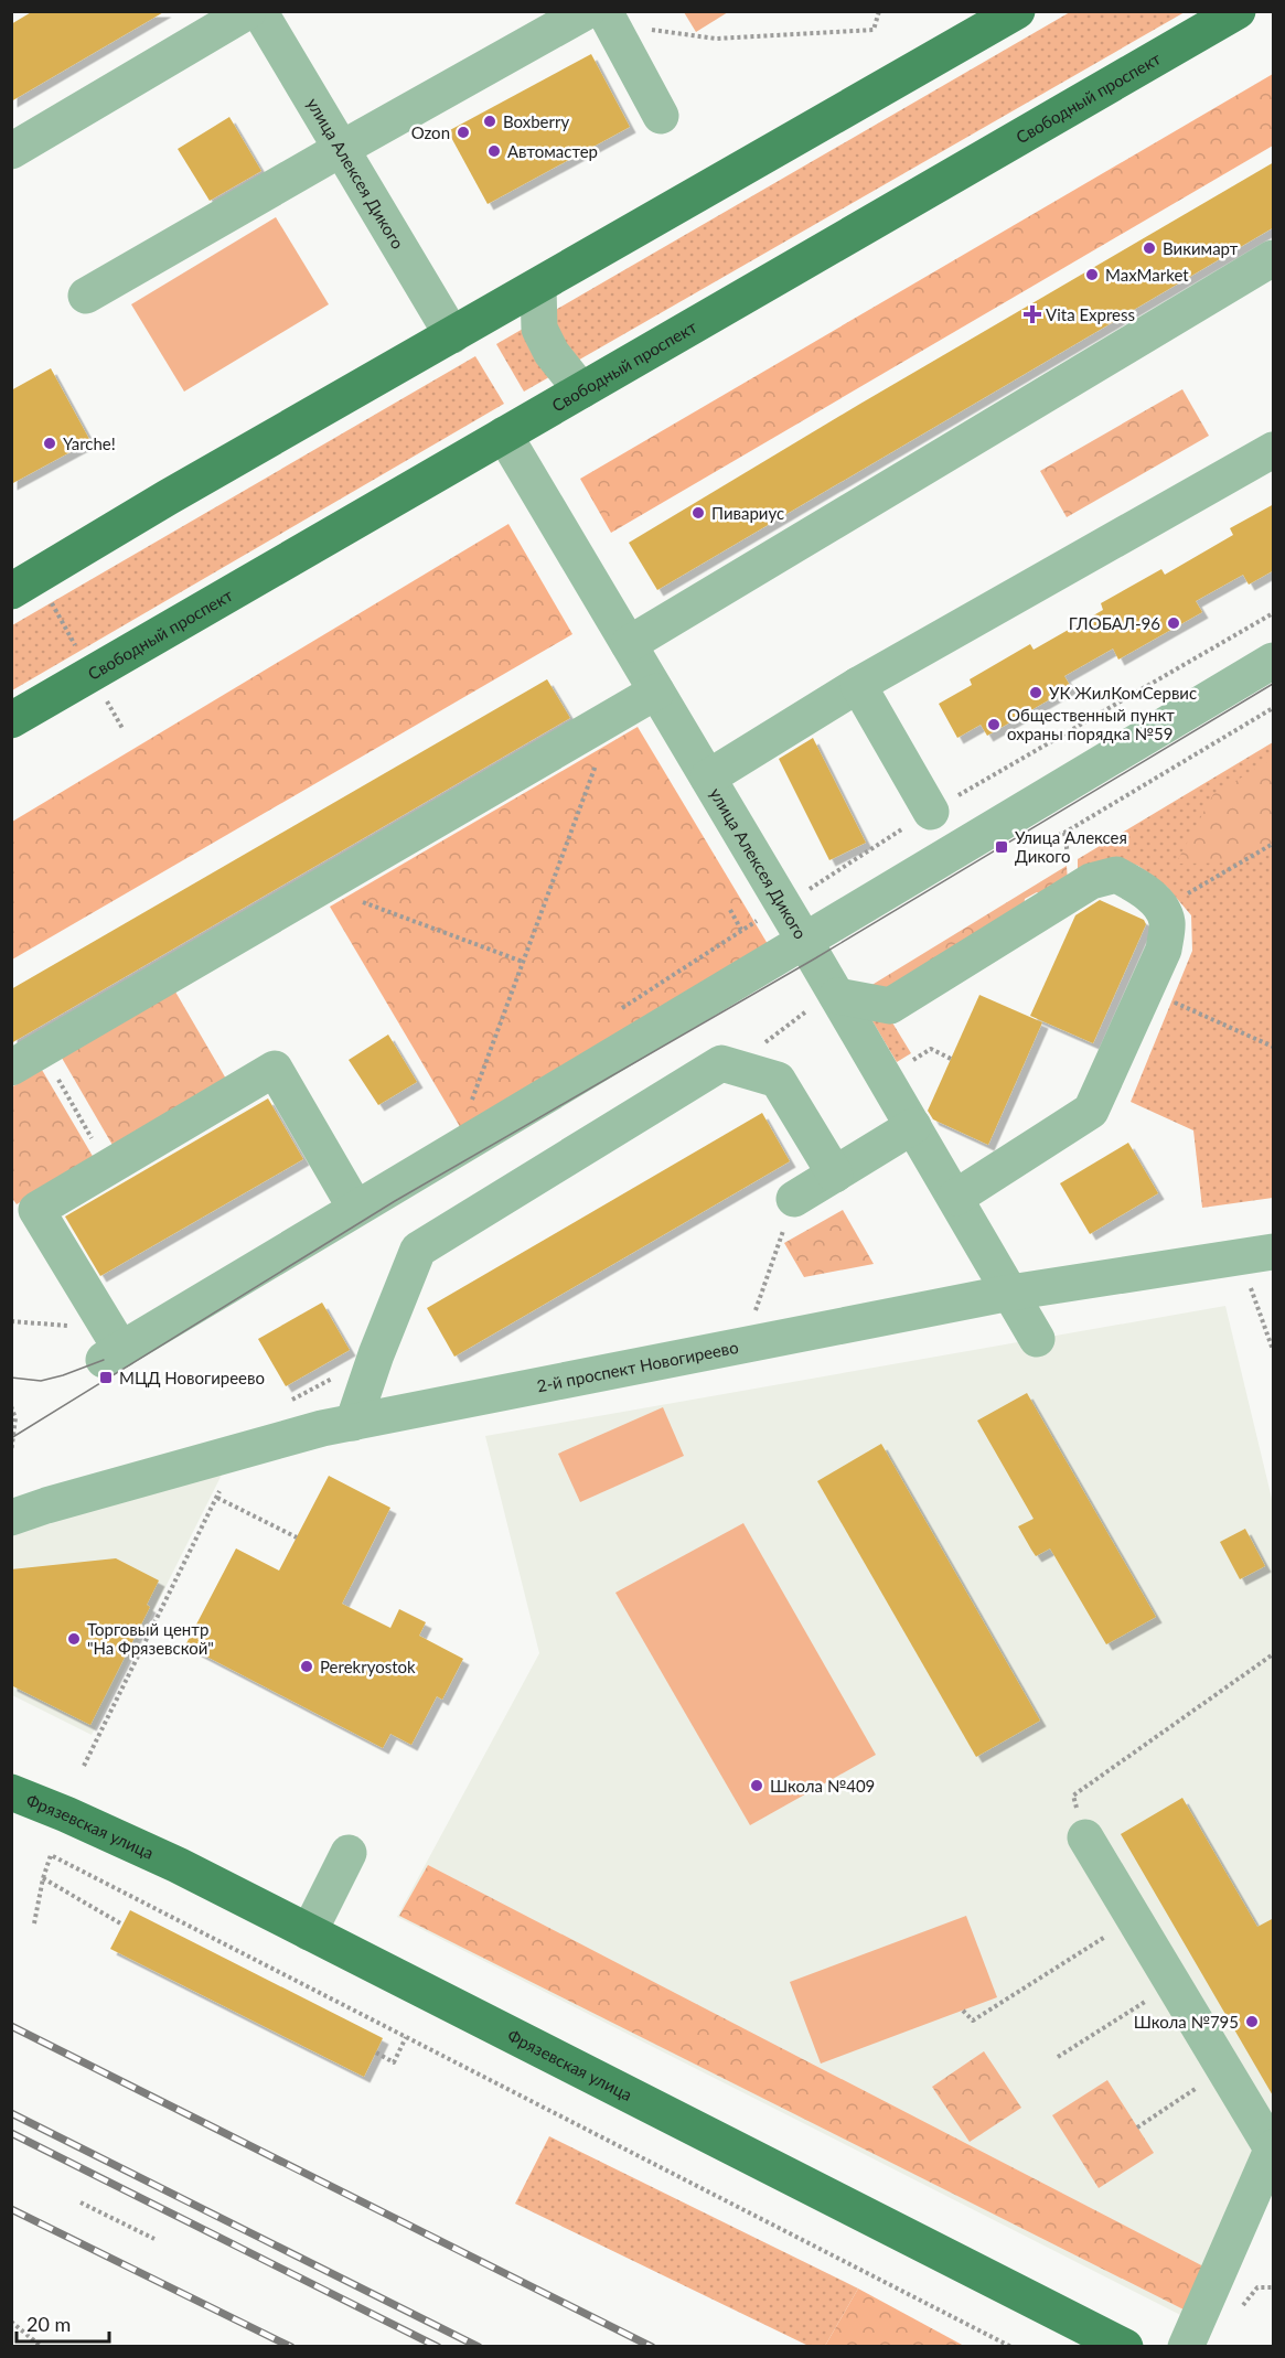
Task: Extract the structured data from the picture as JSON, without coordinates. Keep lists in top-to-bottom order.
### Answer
{
  "streets": {
    "main road": ["Свободный проспект", "Фрязевская улица"],
    "street": ["улица Алексея Дикого", "2-й проспект Новогиреево"]
  },
  "crossings": [
    ["Свободный проспект", "улица Алексея Дикого"],
    ["улица Алексея Дикого", "2-й проспект Новогиреево"]
  ],
  "places": {
    "other": [
      "Boxberry",
      "Ozon",
      "Автомастер",
      "Викимарт",
      "MaxMarket",
      "Yarche!",
      "Пивариус",
      "ГЛОБАЛ-96",
      "УК ЖилКомСервис",
      "Общественный пункт охраны порядка №59",
      "Торговый центр \"На Фрязевской\"",
      "Perekryostok",
      "Школа №409",
      "Школа №795"
    ],
    "health": ["Vita Express"],
    "transit": ["Улица Алексея Дикого", "МЦД Новогиреево"]
  },
  "scale_bar": "20 m"
}
